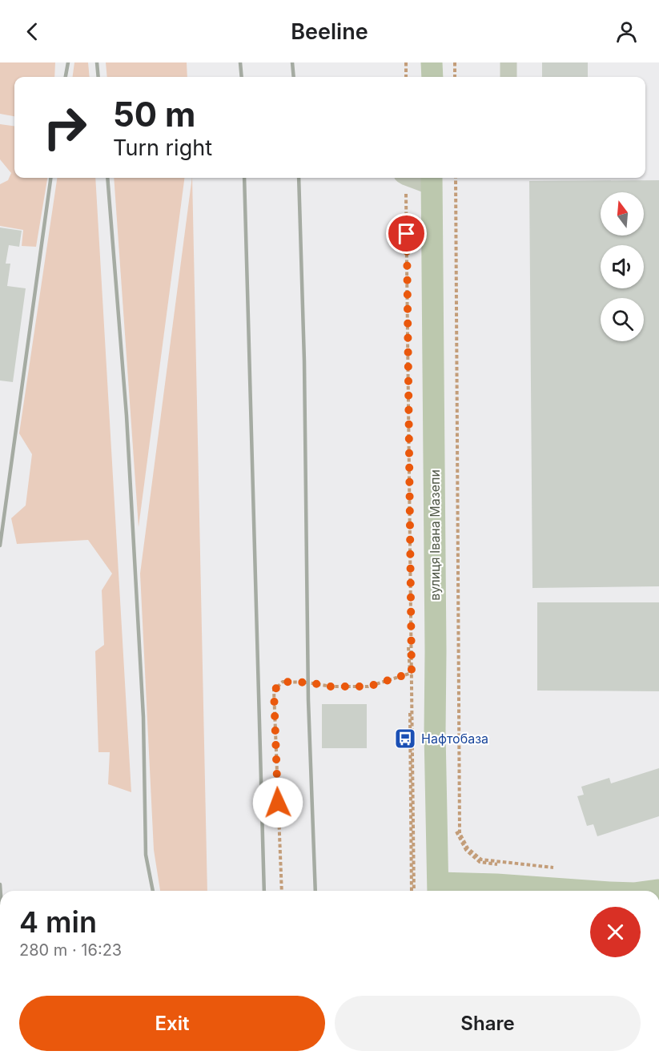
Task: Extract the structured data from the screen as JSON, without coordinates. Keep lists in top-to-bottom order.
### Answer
{
  "streets": {
    "main road": ["вулиця Івана Мазепи"]
  },
  "places": {
    "bus stop": ["Нафтобаза"]
  },
  "north": "top",
  "page": {
    "header": "Beeline",
    "turn": ["50 m", "Turn right"],
    "heading": ["4 min", "280 m · 16:23"],
    "buttons": ["Exit", "Share"]
  }
}
